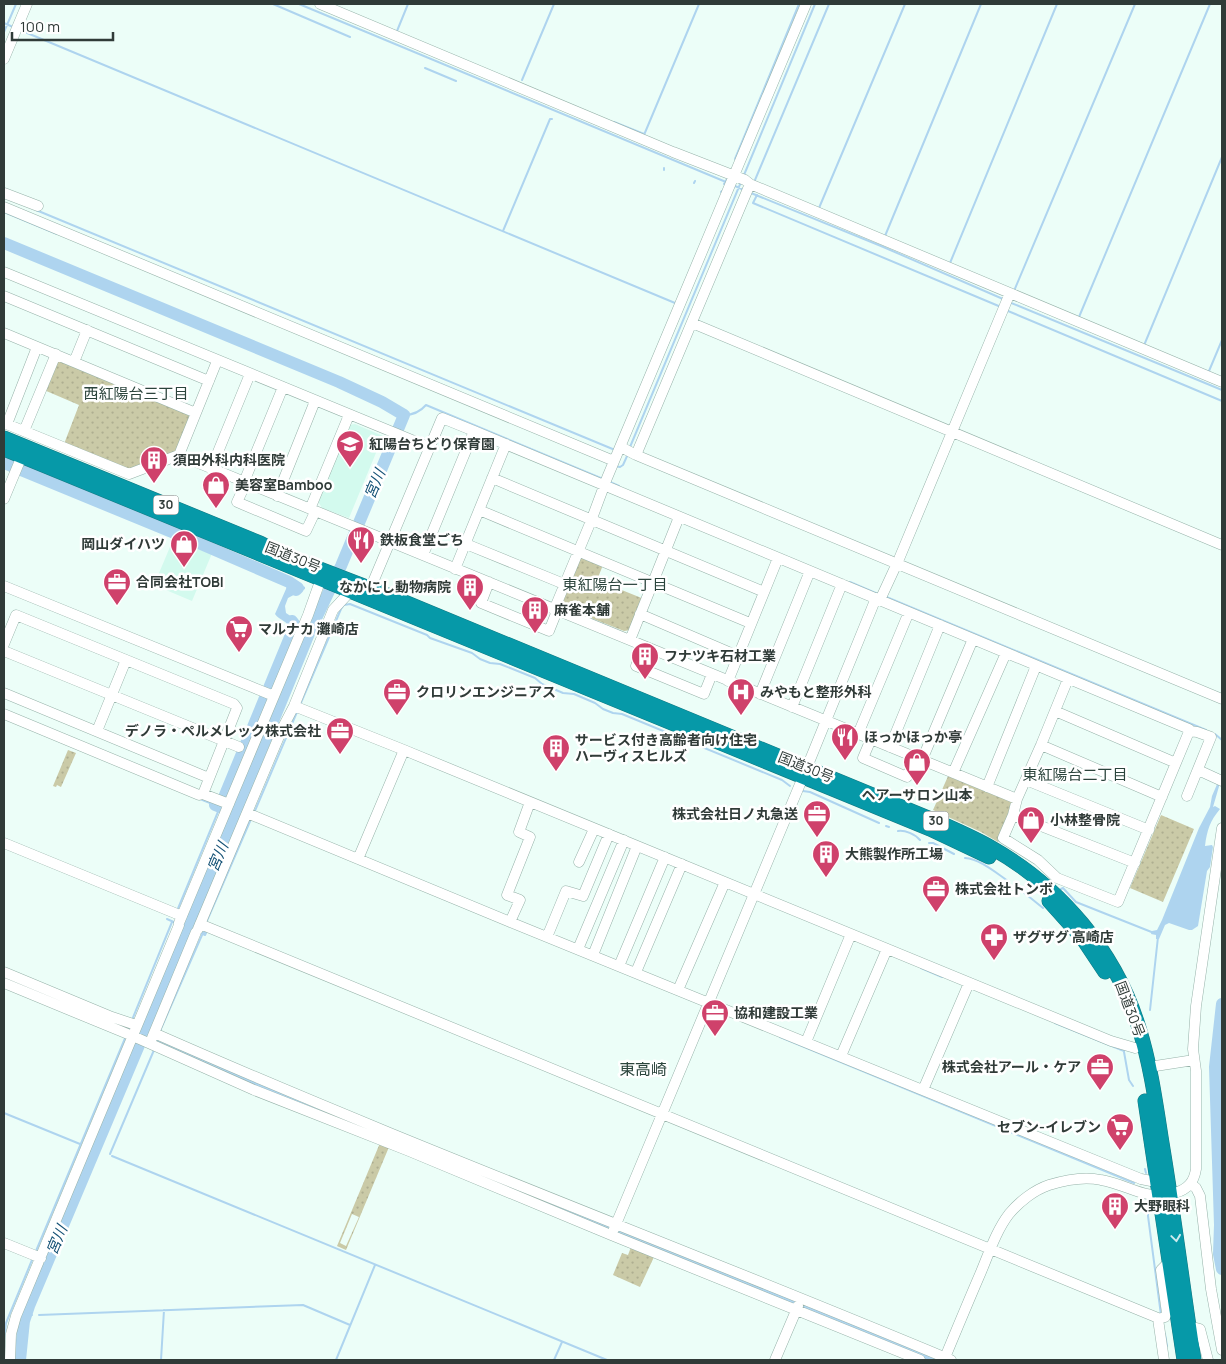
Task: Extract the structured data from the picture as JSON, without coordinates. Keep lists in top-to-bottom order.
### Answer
{
  "streets": {
    "highway": ["30", "国道30号"]
  },
  "districts": [
    "西紅陽台三丁目",
    "東紅陽台一丁目",
    "東紅陽台二丁目",
    "東高崎"
  ],
  "water": ["宮川"],
  "places": {
    "school or university": ["紅陽台ちどり保育園"],
    "building": [
      "須田外科内科医院",
      "なかにし動物病院",
      "麻雀本舗",
      "フナツキ石材工業",
      "サービス付き高齢者向け住宅 ハーヴィスヒルズ",
      "大熊製作所工場",
      "大野眼科"
    ],
    "shop": [
      "美容室Bamboo",
      "岡山ダイハツ",
      "ヘアーサロン山本",
      "小林整骨院"
    ],
    "restaurant": ["鉄板食堂ごち", "ほっかほっか亭"],
    "office": [
      "合同会社TOBI",
      "クロリンエンジニアス",
      "デノラ・ペルメレック株式会社",
      "株式会社日ノ丸急送",
      "株式会社トンボ",
      "協和建設工業",
      "株式会社アール・ケア"
    ],
    "supermarket": ["マルナカ 灘崎店", "セブン-イレブン"],
    "hospital": ["みやもと整形外科"],
    "pharmacy": ["ザグザグ 高崎店"]
  },
  "scale_bar": "100 m"
}
